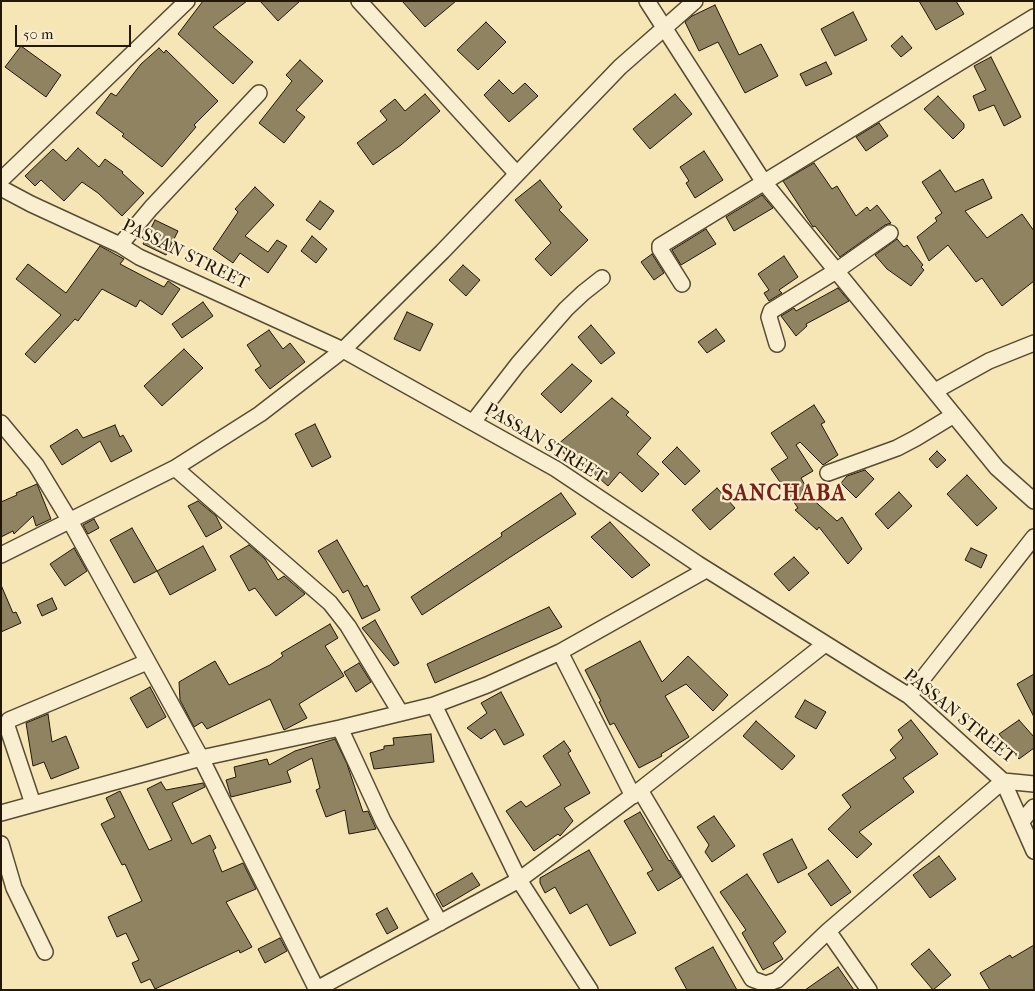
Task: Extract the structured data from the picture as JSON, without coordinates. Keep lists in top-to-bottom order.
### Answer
{
  "streets": {
    "street": ["PASSAN STREET"]
  },
  "districts": ["SANCHABA"],
  "scale_bar": "50 m"
}
